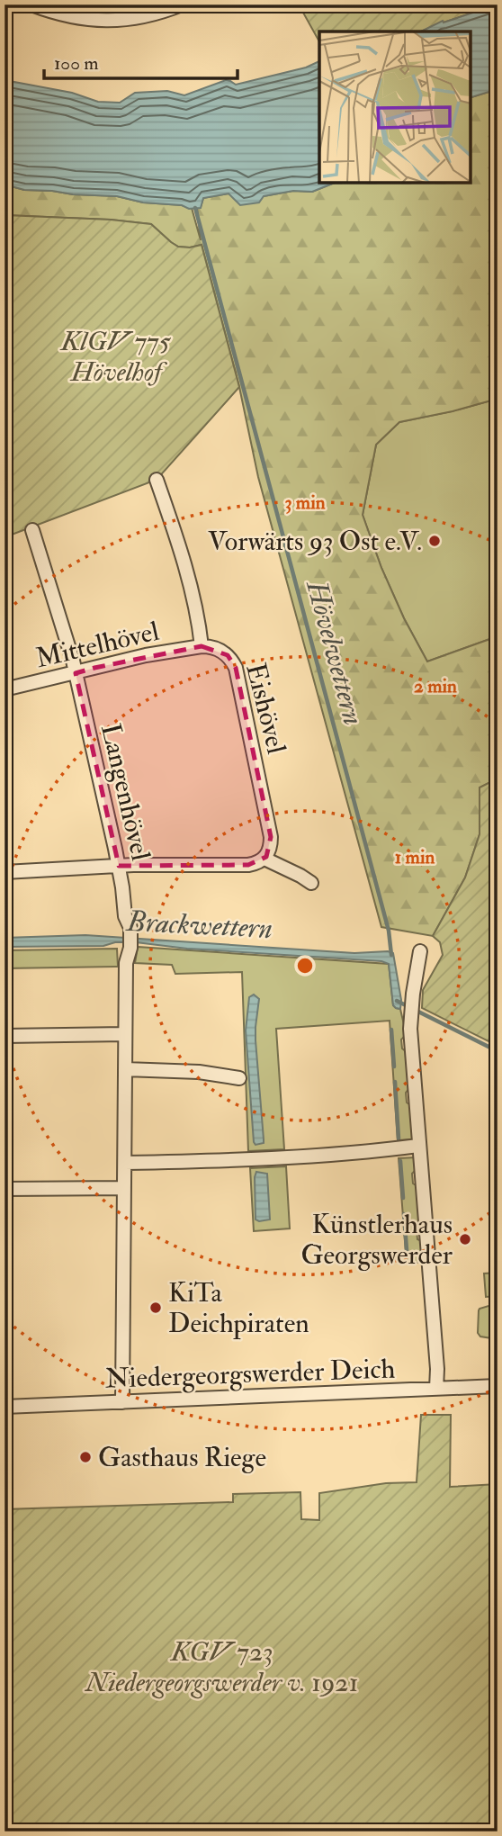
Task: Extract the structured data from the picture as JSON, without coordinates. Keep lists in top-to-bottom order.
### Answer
{
  "streets": {
    "street": [
      "Mittelhövel",
      "Eishövel",
      "Langenhövel",
      "Niedergeorgswerder Deich"
    ]
  },
  "crossings": [
    ["Mittelhövel", "Eishövel"],
    ["Mittelhövel", "Langenhövel"],
    ["Langenhövel", "Niedergeorgswerder Deich"]
  ],
  "water": ["Hövelwettern", "Brackwettern"],
  "parks": ["KlGV 775 Hövelhof", "KGV 723 Niedergeorgswerder v. 1921"],
  "places": [
    "Vorwärts 93 Ost e.V.",
    "Künstlerhaus Georgswerder",
    "KiTa Deichpiraten",
    "Gasthaus Riege"
  ],
  "scale_bar": "100 m",
  "rings": ["3 min", "2 min", "1 min"]
}
